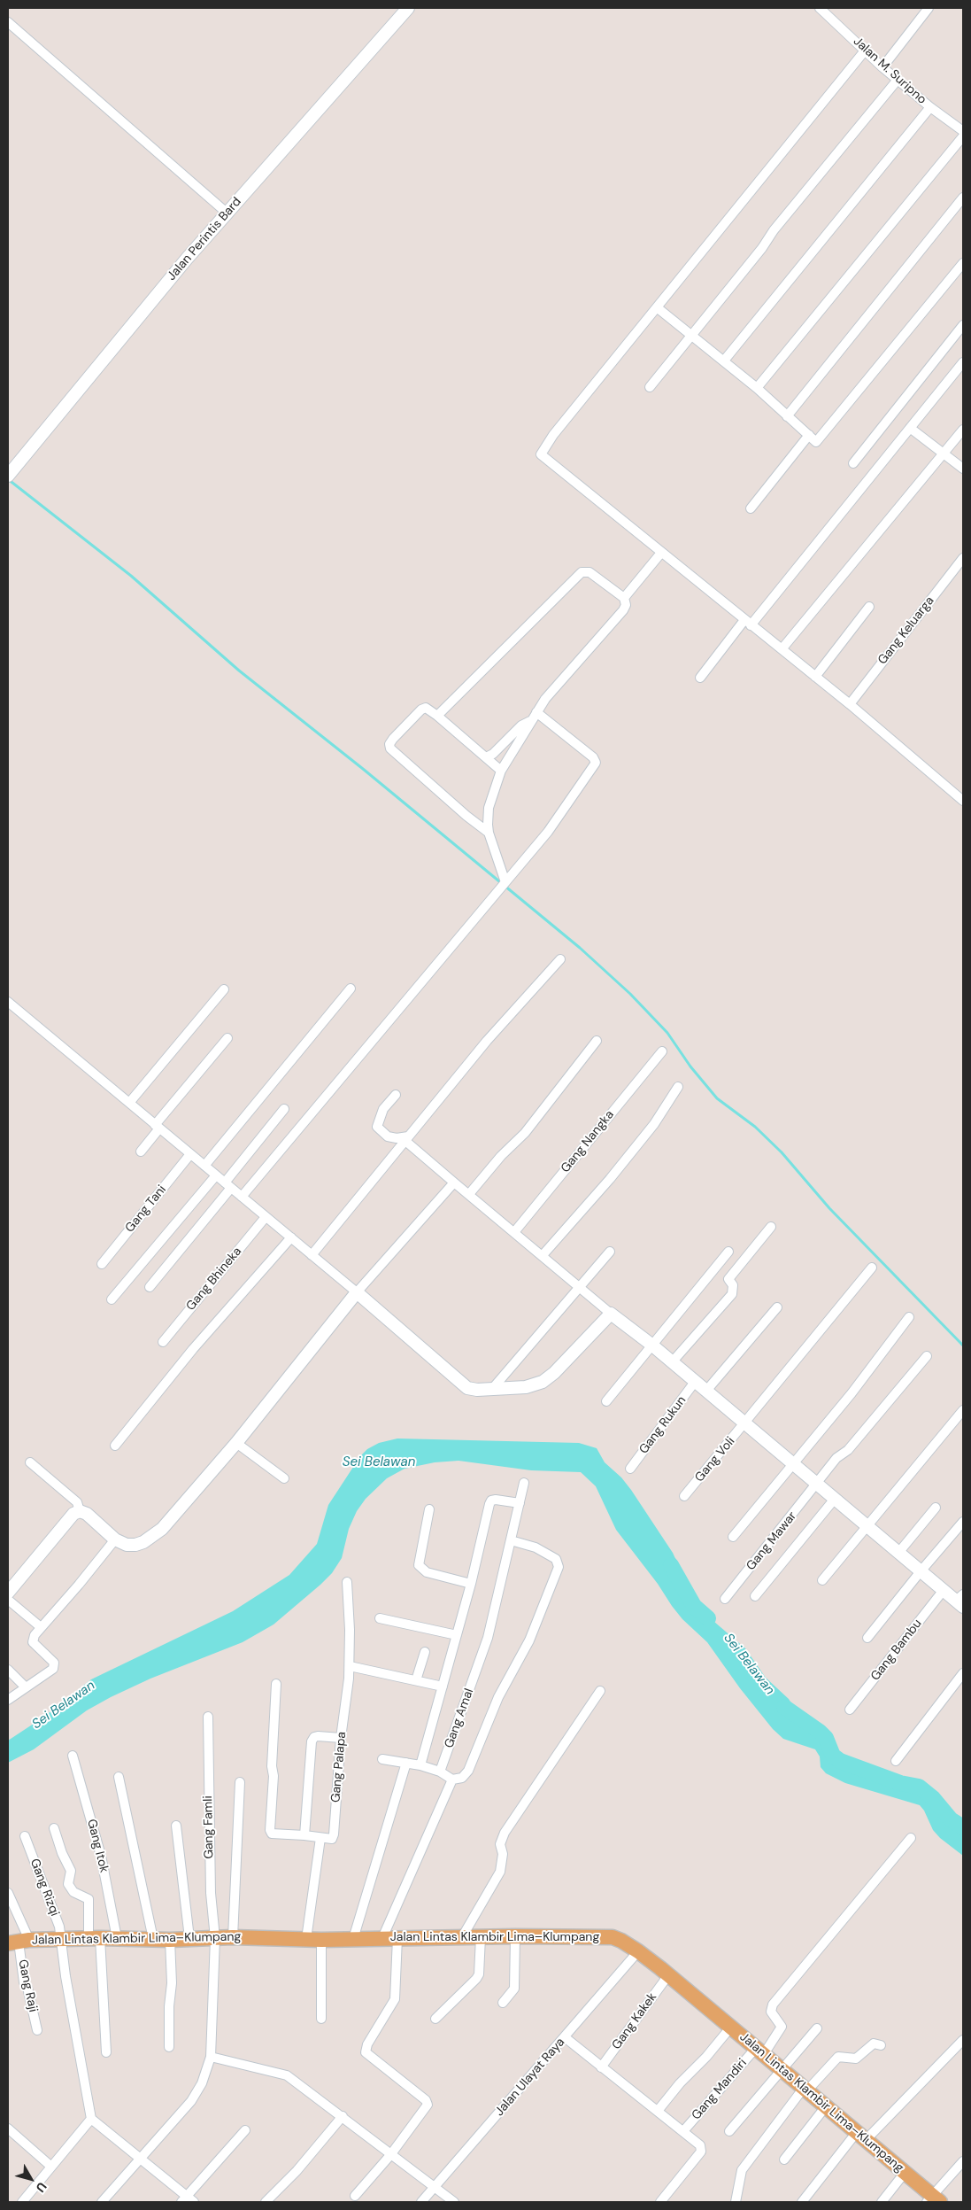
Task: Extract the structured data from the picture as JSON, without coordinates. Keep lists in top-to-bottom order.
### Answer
{
  "streets": {
    "main road": ["Jalan Lintas Klambir Lima–Klumpang"],
    "street": [
      "Jalan M. Suripno",
      "Jalan Perintis Bard",
      "Gang Keluarga",
      "Gang Nangka",
      "Gang Tani",
      "Gang Bhineka",
      "Gang Rukun",
      "Gang Voli",
      "Gang Mawar",
      "Gang Bambu",
      "Gang Amal",
      "Gang Palapa",
      "Gang Famli",
      "Gang Itok",
      "Gang Rizqi",
      "Gang Raji",
      "Gang Kakek",
      "Jalan Ulayat Raya",
      "Gang Mandiri"
    ]
  },
  "crossings": [
    ["Gang Famli", "Jalan Lintas Klambir Lima–Klumpang"],
    ["Gang Itok", "Jalan Lintas Klambir Lima–Klumpang"],
    ["Gang Rizqi", "Jalan Lintas Klambir Lima–Klumpang"],
    ["Jalan Lintas Klambir Lima–Klumpang", "Gang Raji"],
    ["Jalan Lintas Klambir Lima–Klumpang", "Gang Kakek"],
    ["Jalan Lintas Klambir Lima–Klumpang", "Jalan Ulayat Raya"],
    ["Jalan Lintas Klambir Lima–Klumpang", "Gang Mandiri"]
  ],
  "water": ["Sei Belawan"],
  "north": "bottom right"
}
